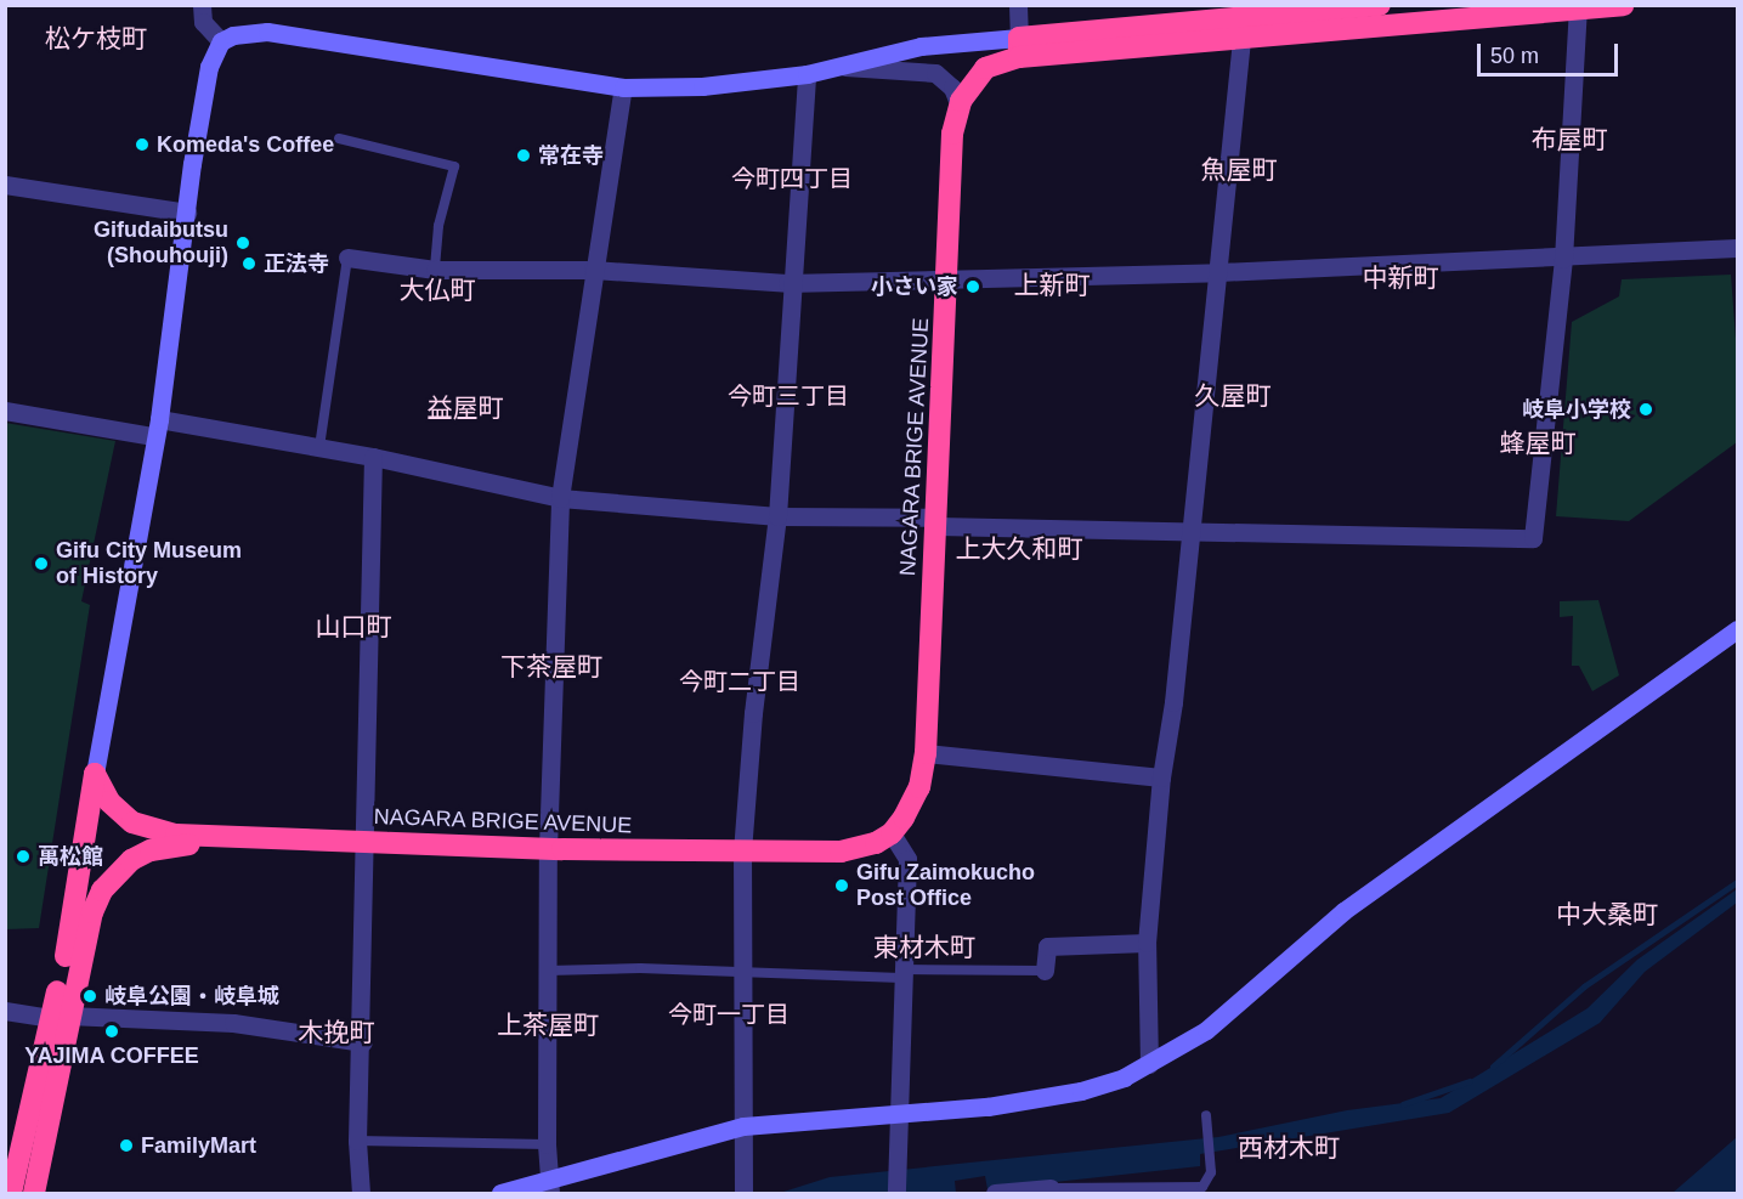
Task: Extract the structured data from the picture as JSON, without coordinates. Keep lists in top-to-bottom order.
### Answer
{
  "streets": {
    "highway": ["NAGARA BRIGE AVENUE"]
  },
  "districts": [
    "松ケ枝町",
    "布屋町",
    "魚屋町",
    "今町四丁目",
    "中新町",
    "上新町",
    "大仏町",
    "今町三丁目",
    "久屋町",
    "益屋町",
    "蜂屋町",
    "上大久和町",
    "山口町",
    "下茶屋町",
    "今町二丁目",
    "中大桑町",
    "東材木町",
    "今町一丁目",
    "上茶屋町",
    "木挽町",
    "西材木町"
  ],
  "places": [
    "Komeda's Coffee",
    "常在寺",
    "Gifudaibutsu (Shouhouji)",
    "正法寺",
    "小さい家",
    "岐阜小学校",
    "Gifu City Museum of History",
    "萬松館",
    "Gifu Zaimokucho Post Office",
    "岐阜公園・岐阜城",
    "YAJIMA COFFEE",
    "FamilyMart"
  ],
  "scale_bar": "50 m"
}
